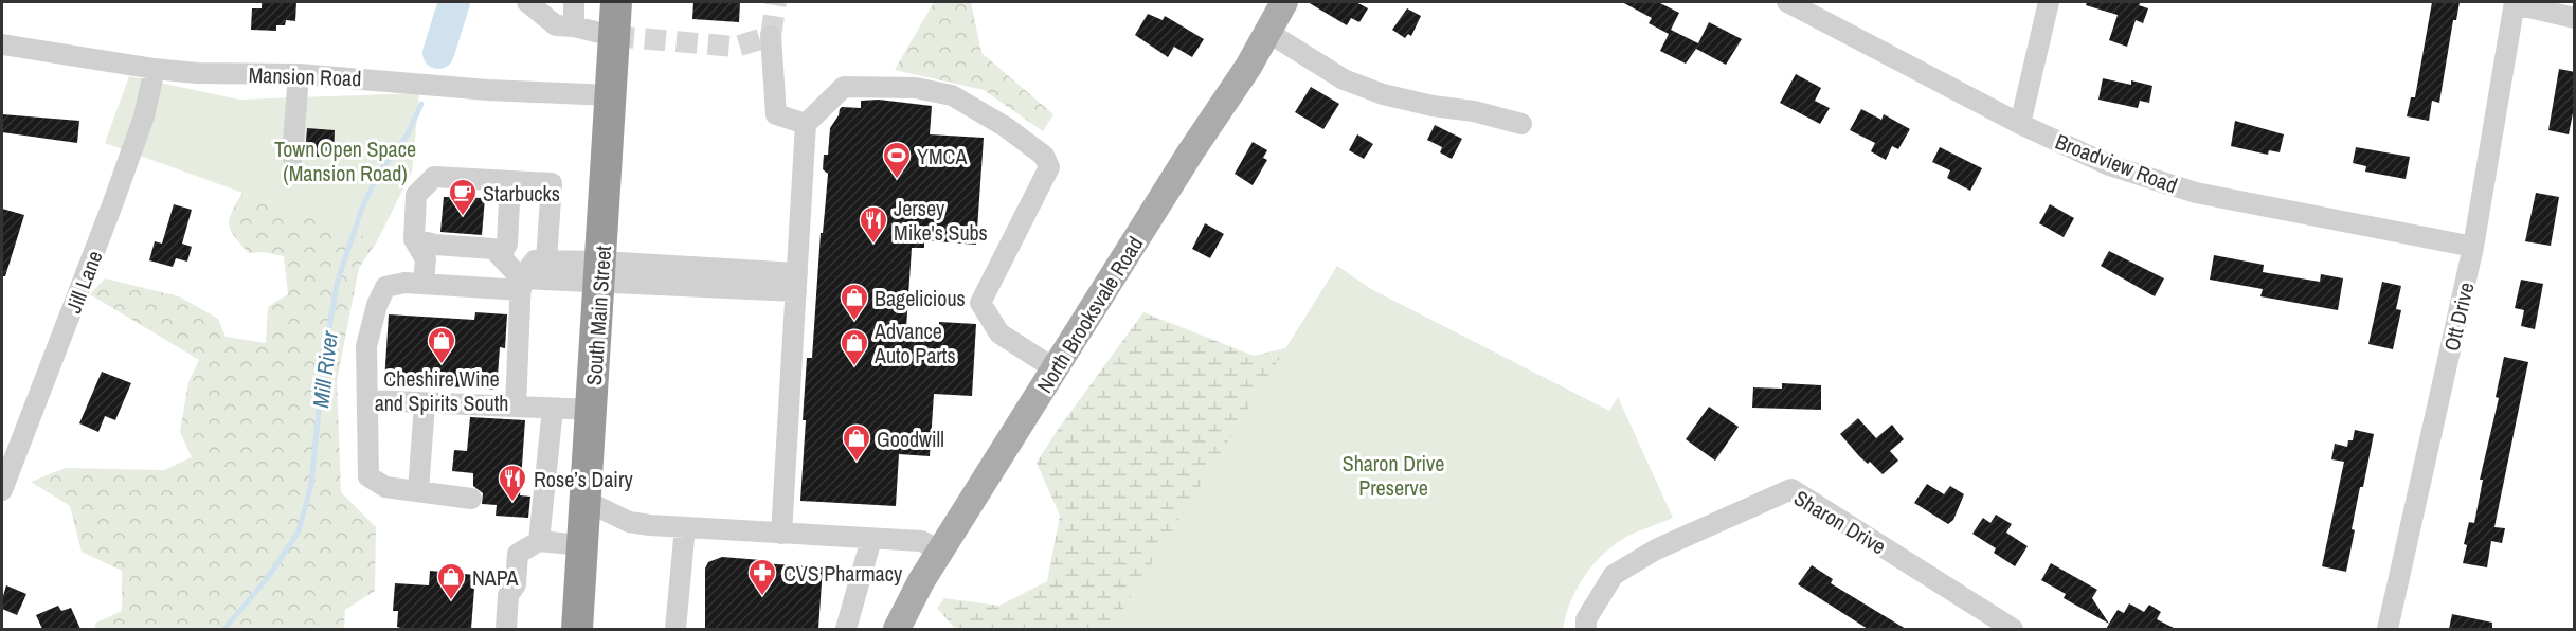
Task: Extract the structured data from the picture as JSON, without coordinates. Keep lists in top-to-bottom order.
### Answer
{
  "streets": {
    "highway": ["South Main Street"],
    "main road": ["North Brooksvale Road"],
    "street": [
      "Mansion Road",
      "Broadview Road",
      "Jill Lane",
      "Ott Drive",
      "Sharon Drive"
    ]
  },
  "crossings": [
    ["Mansion Road", "Jill Lane"],
    ["Mansion Road", "South Main Street"],
    ["Broadview Road", "Ott Drive"]
  ],
  "water": ["Mill River"],
  "parks": ["Town Open Space (Mansion Road)", "Sharon Drive Preserve"],
  "places": {
    "sports": ["YMCA"],
    "cafe": ["Starbucks"],
    "restaurant": ["Jersey Mike's Subs", "Rose’s Dairy"],
    "shop": [
      "Bagelicious",
      "Cheshire Wine and Spirits South",
      "Advance Auto Parts",
      "Goodwill",
      "NAPA"
    ],
    "pharmacy": ["CVS Pharmacy"]
  }
}
